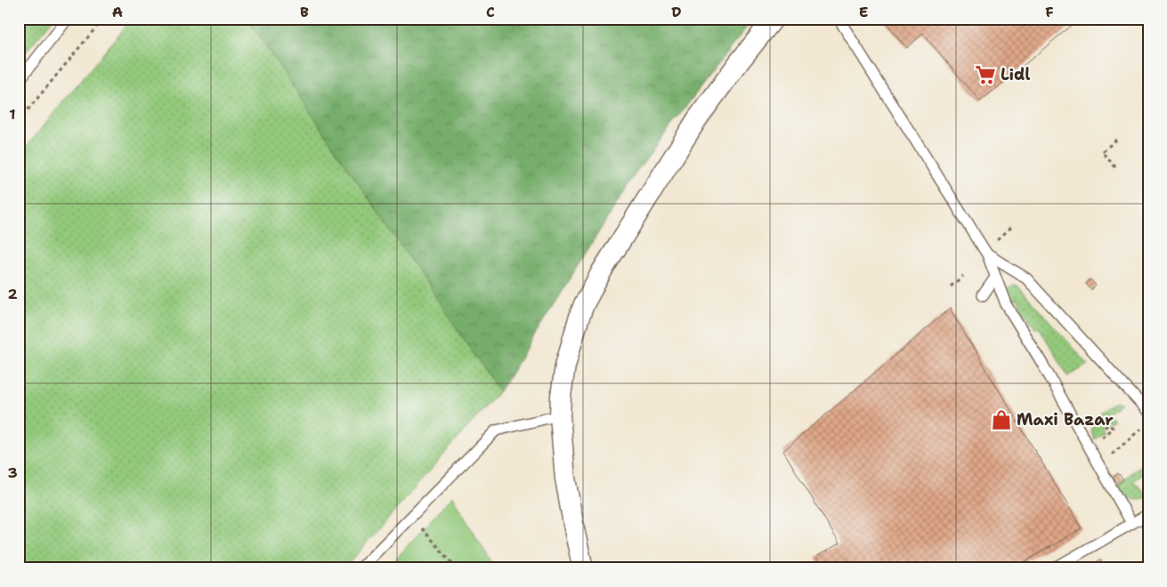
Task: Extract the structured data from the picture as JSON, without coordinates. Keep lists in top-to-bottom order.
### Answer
{
  "places": {
    "supermarket": ["Lidl"],
    "shop": ["Maxi Bazar"]
  },
  "grid": {
    "columns": [
      "A",
      "B",
      "C",
      "D",
      "E",
      "F"
    ],
    "rows": ["1", "2", "3"]
  }
}
